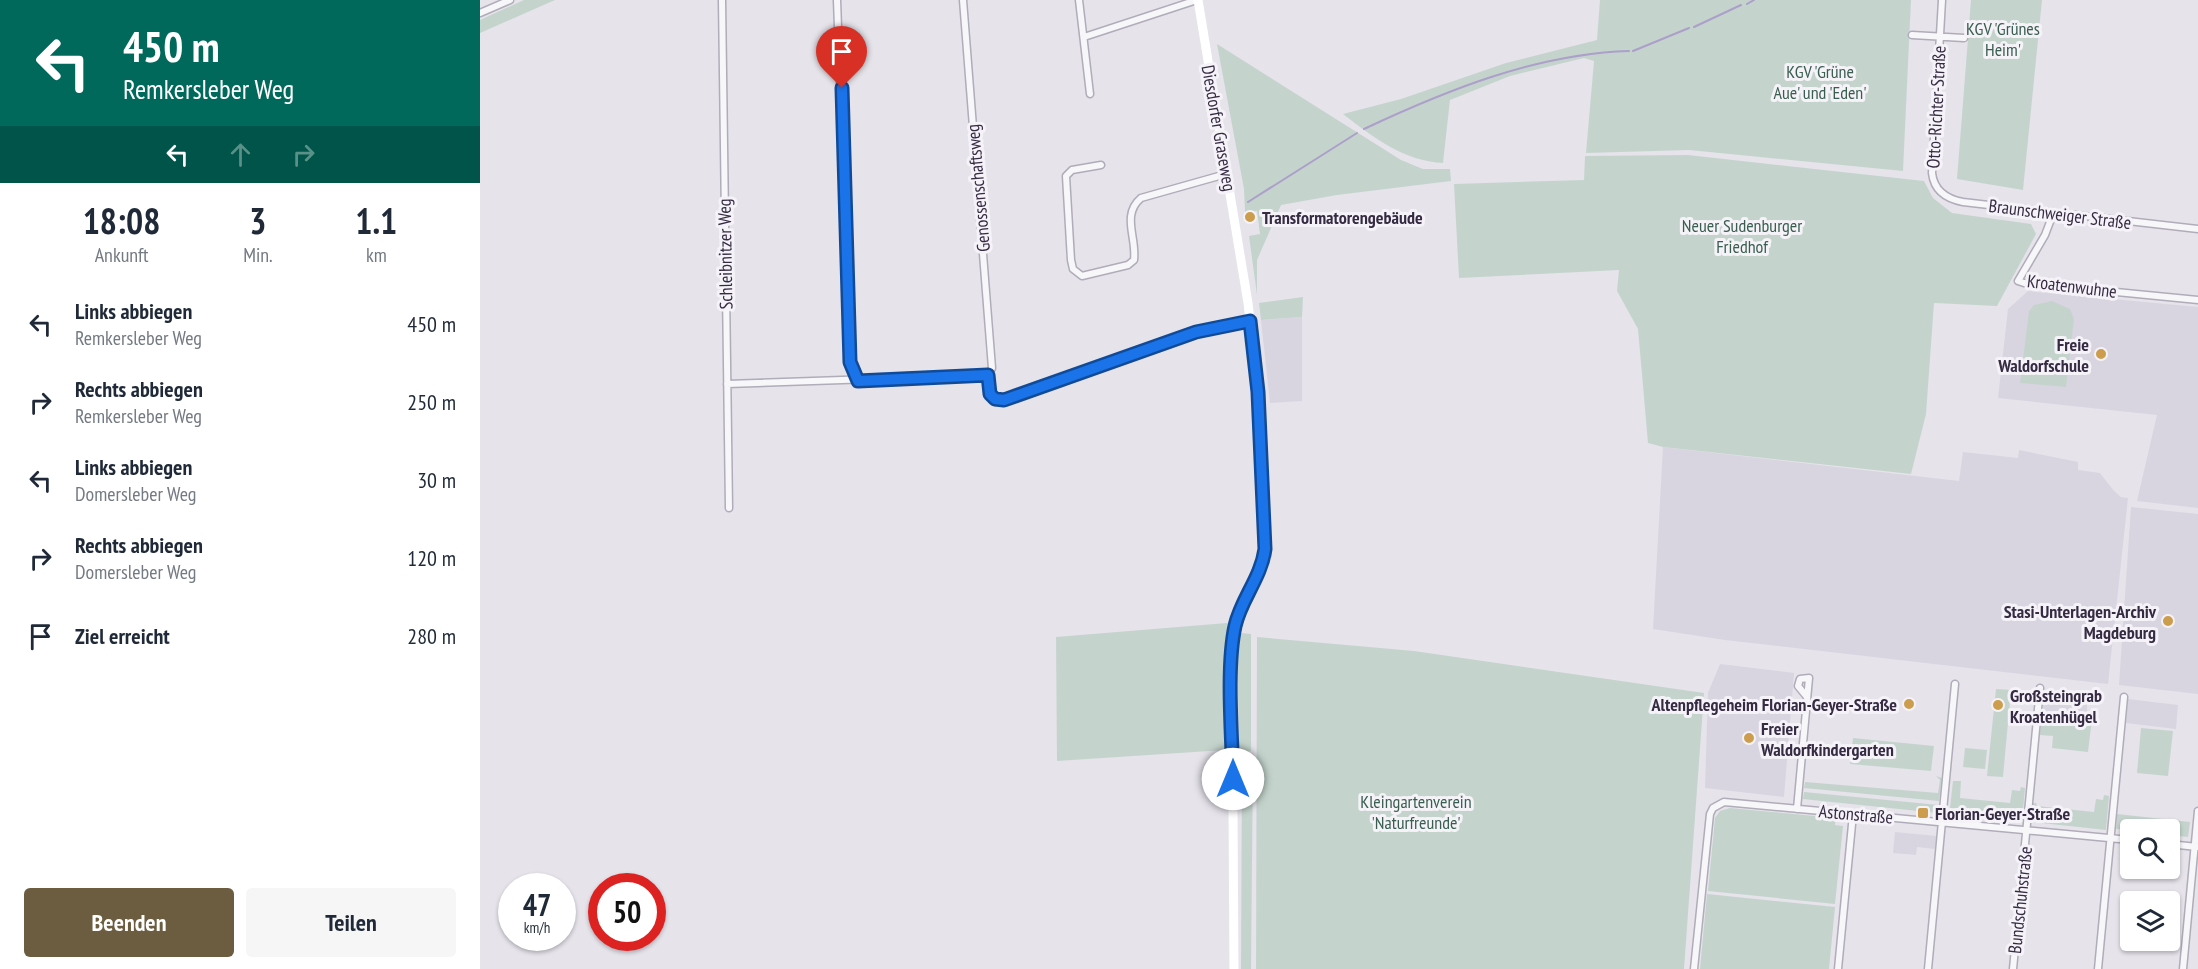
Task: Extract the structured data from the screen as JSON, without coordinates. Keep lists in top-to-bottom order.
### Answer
{
  "streets": {
    "main road": ["Diesdorfer Graseweg"],
    "street": [
      "Otto-Richter-Straße",
      "Genossenschaftsweg",
      "Braunschweiger Straße",
      "Schleibnitzer Weg",
      "Kroatenwuhne",
      "Astonstraße",
      "Bundschuhstraße"
    ]
  },
  "crossings": [
    ["Otto-Richter-Straße", "Braunschweiger Straße"],
    ["Braunschweiger Straße", "Kroatenwuhne"],
    ["Astonstraße", "Bundschuhstraße"]
  ],
  "parks": [
    "KGV 'Grünes Heim'",
    "KGV 'Grüne Aue' und 'Eden'",
    "Neuer Sudenburger Friedhof",
    "Kleingartenverein 'Naturfreunde'"
  ],
  "places": {
    "other": [
      "Transformatorengebäude",
      "Freie Waldorfschule",
      "Stasi-Unterlagen-Archiv Magdeburg",
      "Altenpflegeheim Florian-Geyer-Straße",
      "Großsteingrab Kroatenhügel",
      "Freier Waldorfkindergarten"
    ],
    "transit": ["Florian-Geyer-Straße"]
  },
  "page": {
    "turn": ["450 m", "Remkersleber Weg"],
    "eta": [
      "18:08",
      "Ankunft",
      "3",
      "Min.",
      "1.1",
      "km"
    ],
    "list": [
      {
        "name": "Links abbiegen",
        "note": "Remkersleber Weg",
        "value": "450 m"
      },
      {
        "name": "Rechts abbiegen",
        "note": "Remkersleber Weg",
        "value": "250 m"
      },
      {
        "name": "Links abbiegen",
        "note": "Domersleber Weg",
        "value": "30 m"
      },
      {
        "name": "Rechts abbiegen",
        "note": "Domersleber Weg",
        "value": "120 m"
      },
      {
        "name": "Ziel erreicht",
        "value": "280 m"
      }
    ],
    "speed": "47 km/h",
    "limit": "50",
    "buttons": ["Beenden", "Teilen"]
  }
}
